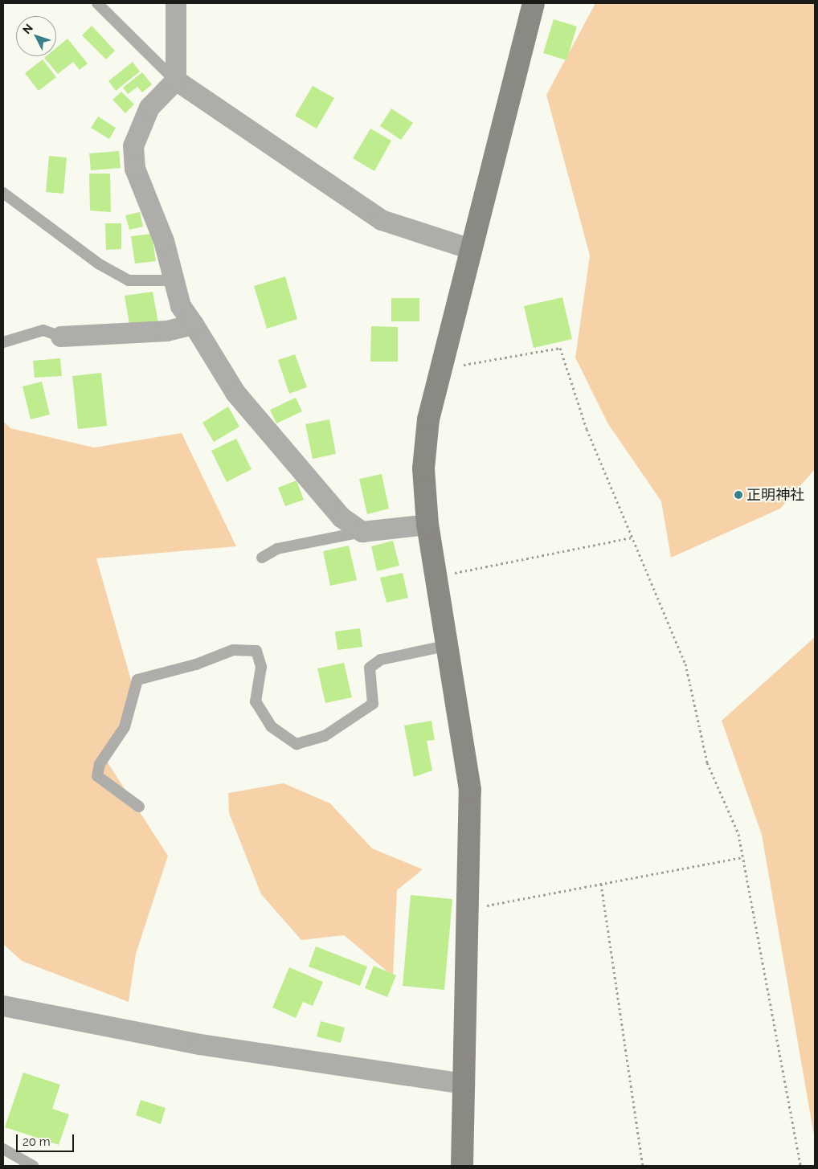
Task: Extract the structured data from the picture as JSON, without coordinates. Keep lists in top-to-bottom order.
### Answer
{
  "places": ["正明神社"],
  "scale_bar": "20 m",
  "north": "top left"
}
